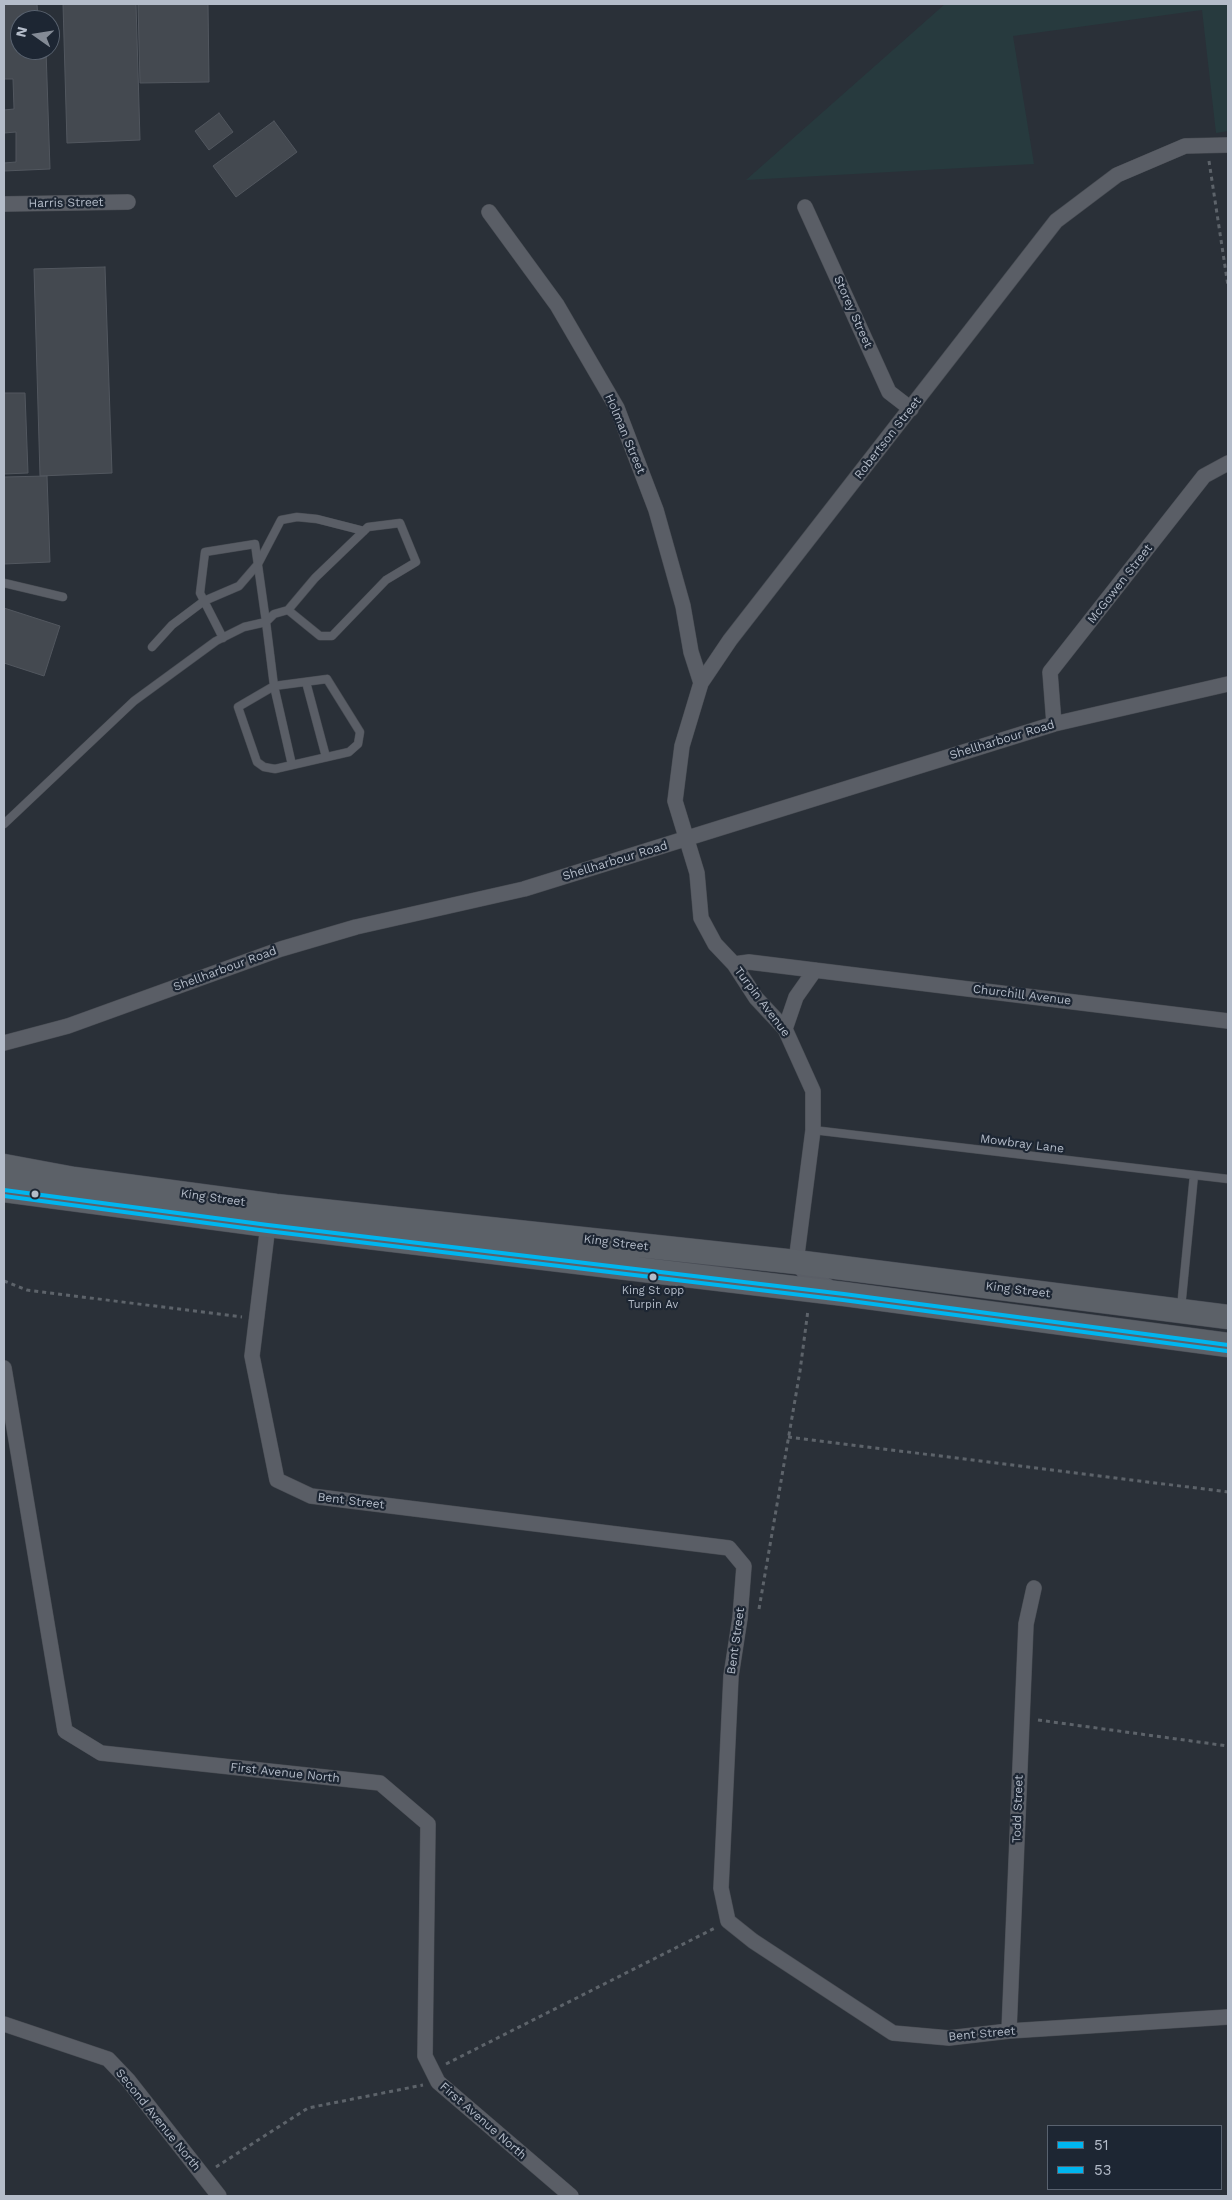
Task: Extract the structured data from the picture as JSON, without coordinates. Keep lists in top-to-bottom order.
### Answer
{
  "streets": {
    "main road": ["King Street"],
    "street": [
      "Harris Street",
      "Storey Street",
      "Holman Street",
      "Robertson Street",
      "McGowen Street",
      "Shellharbour Road",
      "Churchill Avenue",
      "Turpin Avenue",
      "Bent Street",
      "First Avenue North",
      "Todd Street",
      "Second Avenue North"
    ],
    "lane": ["Mowbray Lane"]
  },
  "crossings": [
    ["Storey Street", "Robertson Street"],
    ["Holman Street", "Robertson Street"],
    ["Robertson Street", "Shellharbour Road"],
    ["Robertson Street", "Turpin Avenue"],
    ["McGowen Street", "Shellharbour Road"],
    ["Shellharbour Road", "Turpin Avenue"],
    ["Churchill Avenue", "Turpin Avenue"],
    ["Turpin Avenue", "Mowbray Lane"],
    ["Turpin Avenue", "King Street"],
    ["King Street", "Bent Street"],
    ["Bent Street", "Todd Street"]
  ],
  "places": ["King St opp Turpin Av"],
  "lines": ["transit line 51", "transit line 53"],
  "legend": ["51", "53"],
  "north": "left"
}
